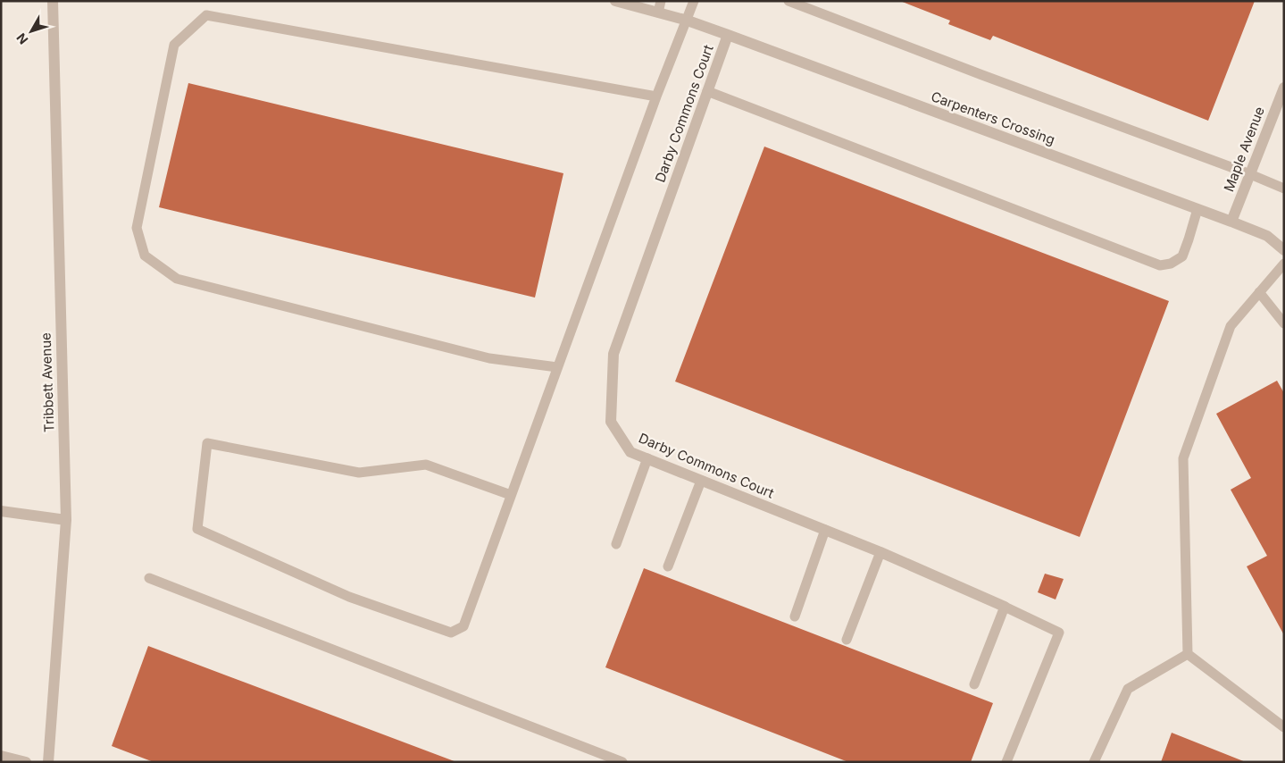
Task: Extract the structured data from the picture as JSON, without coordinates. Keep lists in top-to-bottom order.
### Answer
{
  "streets": {
    "street": [
      "Darby Commons Court",
      "Carpenters Crossing",
      "Maple Avenue",
      "Tribbett Avenue"
    ]
  },
  "crossings": [
    ["Darby Commons Court", "Carpenters Crossing"],
    ["Carpenters Crossing", "Maple Avenue"]
  ],
  "north": "bottom left"
}
